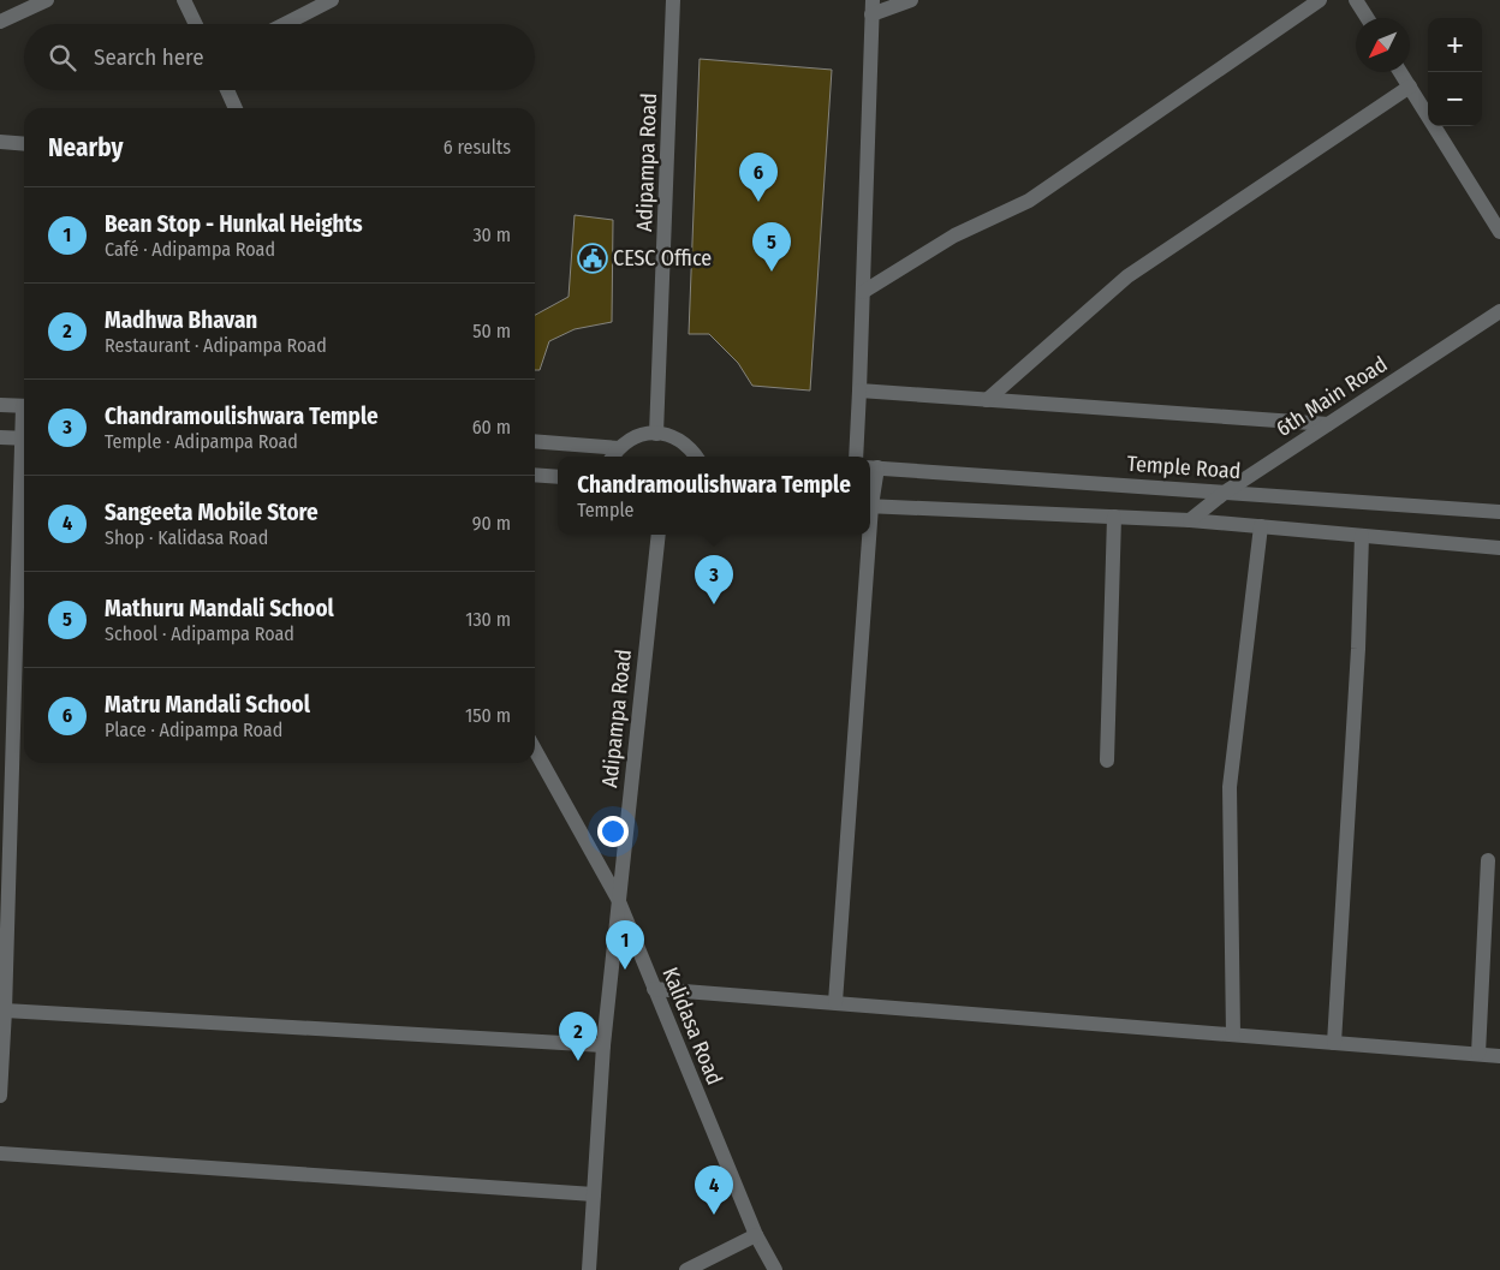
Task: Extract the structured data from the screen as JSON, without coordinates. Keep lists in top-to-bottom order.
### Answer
{
  "streets": {
    "street": [
      "Adipampa Road",
      "6th Main Road",
      "Temple Road",
      "Kalidasa Road"
    ]
  },
  "crossings": [
    ["Adipampa Road", "Kalidasa Road"],
    ["6th Main Road", "Temple Road"]
  ],
  "places": {
    "public building": ["CESC Office"]
  },
  "north": "bottom left",
  "page": {
    "map_buttons": ["+", "−"],
    "search": "Search here",
    "heading": ["Nearby", "6 results"],
    "pins": [
      "6",
      "5",
      "3",
      "1",
      "2",
      "4"
    ],
    "list": [
      {
        "mark": "1",
        "name": "Bean Stop - Hunkal Heights",
        "note": "Café · Adipampa Road",
        "value": "30 m"
      },
      {
        "mark": "2",
        "name": "Madhwa Bhavan",
        "note": "Restaurant · Adipampa Road",
        "value": "50 m"
      },
      {
        "mark": "3",
        "name": "Chandramoulishwara Temple",
        "note": "Temple · Adipampa Road",
        "value": "60 m"
      },
      {
        "mark": "4",
        "name": "Sangeeta Mobile Store",
        "note": "Shop · Kalidasa Road",
        "value": "90 m"
      },
      {
        "mark": "5",
        "name": "Mathuru Mandali School",
        "note": "School · Adipampa Road",
        "value": "130 m"
      },
      {
        "mark": "6",
        "name": "Matru Mandali School",
        "note": "Place · Adipampa Road",
        "value": "150 m"
      }
    ],
    "popup": ["Chandramoulishwara Temple", "Temple"]
  }
}
